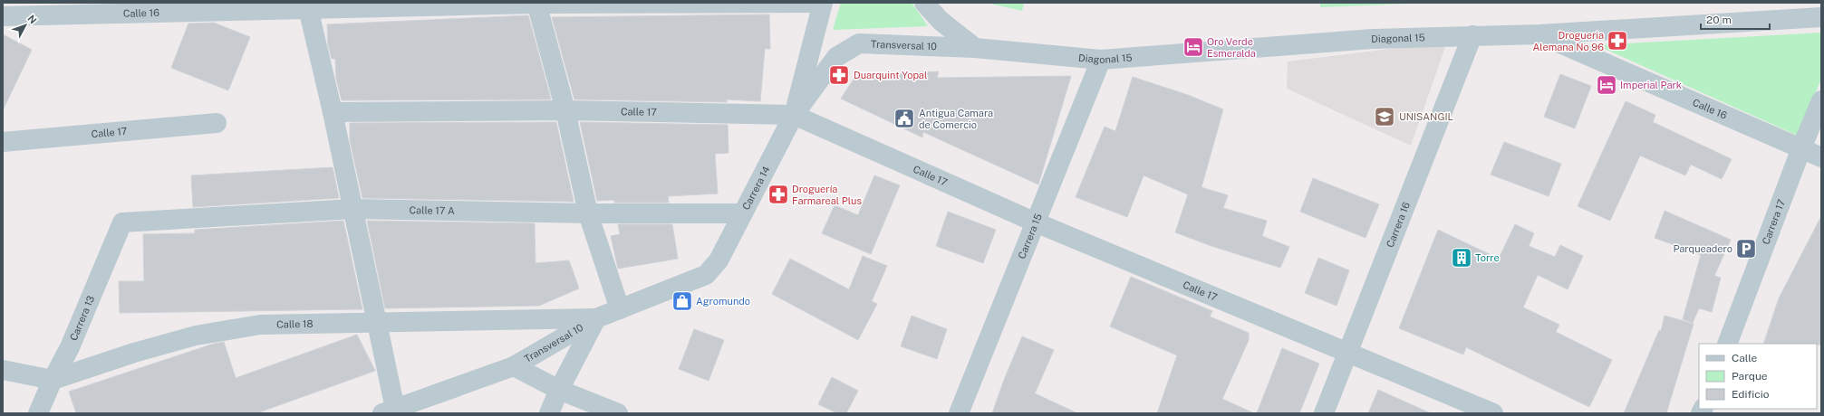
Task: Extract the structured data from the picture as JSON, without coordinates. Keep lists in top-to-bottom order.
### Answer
{
  "streets": {
    "street": [
      "Calle 16",
      "Diagonal 15",
      "Transversal 10",
      "Calle 17",
      "Carrera 14",
      "Calle 17 A",
      "Carrera 17",
      "Carrera 16",
      "Carrera 15",
      "Carrera 13",
      "Calle 18"
    ]
  },
  "crossings": [
    ["Calle 16", "Diagonal 15"],
    ["Calle 16", "Carrera 14"],
    ["Calle 16", "Carrera 17"],
    ["Diagonal 15", "Transversal 10"],
    ["Diagonal 15", "Carrera 16"],
    ["Diagonal 15", "Carrera 15"],
    ["Transversal 10", "Carrera 14"],
    ["Transversal 10", "Calle 18"],
    ["Calle 17", "Carrera 14"],
    ["Calle 17", "Carrera 16"],
    ["Calle 17", "Carrera 15"],
    ["Carrera 14", "Calle 17 A"],
    ["Calle 17 A", "Carrera 13"],
    ["Carrera 13", "Calle 18"]
  ],
  "places": {
    "pharmacy": ["Drogueria Alemana No 96", "Duarquint Yopal", "Droguería Farmareal Plus"],
    "hotel": ["Oro Verde Esmeralda", "Imperial Park"],
    "school or university": ["UNISANGIL"],
    "public building": ["Antigua Camara de Comercio"],
    "parking": ["Parqueadero"],
    "building": ["Torre"],
    "shop": ["Agromundo"]
  },
  "legend": ["Calle", "Parque", "Edificio"],
  "scale_bar": "20 m",
  "north": "top right"
}
